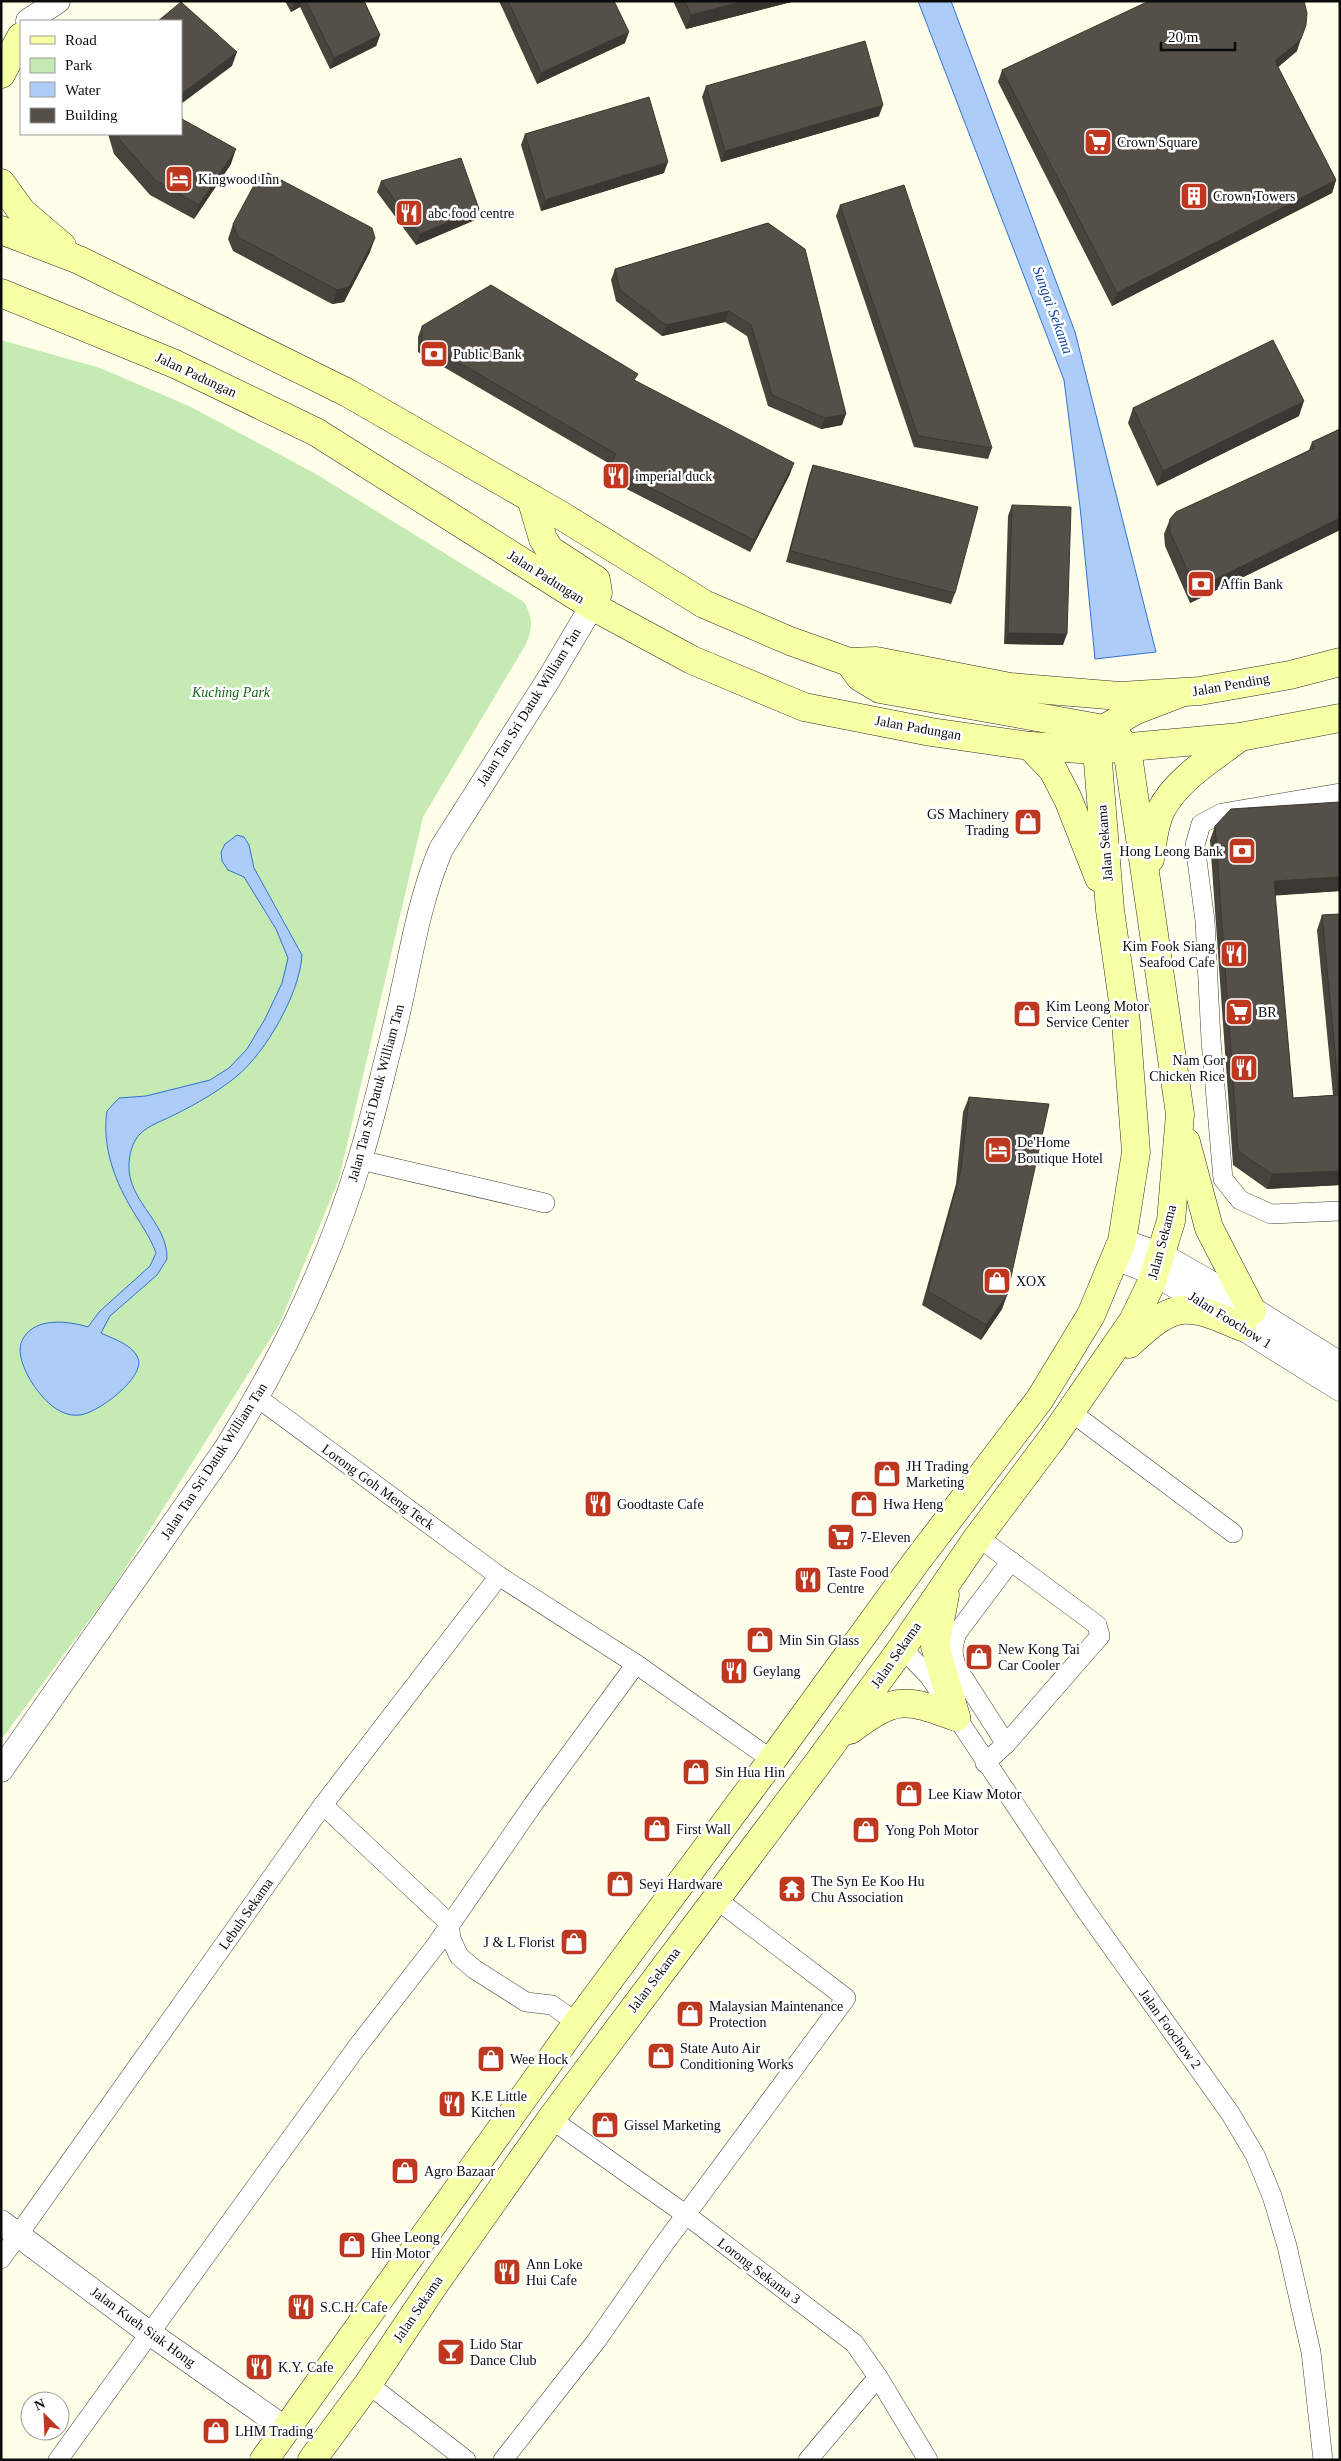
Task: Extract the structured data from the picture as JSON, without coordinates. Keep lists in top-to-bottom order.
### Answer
{
  "streets": {
    "main road": ["Jalan Padungan", "Jalan Pending", "Jalan Sekama"],
    "street": [
      "Jalan Tan Sri Datuk William Tan",
      "Jalan Foochow 1",
      "Lorong Goh Meng Teck",
      "Lebuh Sekama",
      "Jalan Foochow 2",
      "Lorong Sekama 3",
      "Jalan Kueh Siak Hong"
    ]
  },
  "crossings": [
    ["Jalan Padungan", "Jalan Tan Sri Datuk William Tan"],
    ["Jalan Padungan", "Jalan Sekama"],
    ["Jalan Tan Sri Datuk William Tan", "Lorong Goh Meng Teck"],
    ["Jalan Sekama", "Jalan Foochow 1"],
    ["Jalan Sekama", "Lorong Goh Meng Teck"],
    ["Jalan Sekama", "Jalan Foochow 2"],
    ["Jalan Sekama", "Lorong Sekama 3"],
    ["Jalan Sekama", "Jalan Kueh Siak Hong"],
    ["Lorong Goh Meng Teck", "Lebuh Sekama"],
    ["Lebuh Sekama", "Jalan Kueh Siak Hong"]
  ],
  "water": ["Sungai Sekama"],
  "parks": ["Kuching Park"],
  "places": {
    "supermarket": ["Crown Square", "BR", "7-Eleven"],
    "hotel": ["Kingwood Inn", "De'Home Boutique Hotel"],
    "building": ["Crown Towers"],
    "restaurant": [
      "abc food centre",
      "imperial duck",
      "Kim Fook Siang Seafood Cafe",
      "Nam Gor Chicken Rice",
      "Goodtaste Cafe",
      "Taste Food Centre",
      "Geylang",
      "K.E Little Kitchen",
      "Ann Loke Hui Cafe",
      "S.C.H. Cafe",
      "K.Y. Cafe"
    ],
    "bank": ["Public Bank", "Affin Bank", "Hong Leong Bank"],
    "shop": [
      "GS Machinery Trading",
      "Kim Leong Motor Service Center",
      "XOX",
      "JH Trading Marketing",
      "Hwa Heng",
      "Min Sin Glass",
      "New Kong Tai Car Cooler",
      "Sin Hua Hin",
      "Lee Kiaw Motor",
      "First Wall",
      "Yong Poh Motor",
      "Seyi Hardware",
      "J & L Florist",
      "Malaysian Maintenance Protection",
      "State Auto Air Conditioning Works",
      "Wee Hock",
      "Gissel Marketing",
      "Agro Bazaar",
      "Ghee Leong Hin Motor",
      "LHM Trading"
    ],
    "temple": ["The Syn Ee Koo Hu Chu Association"],
    "bar": ["Lido Star Dance Club"]
  },
  "legend": [
    "Road",
    "Park",
    "Water",
    "Building"
  ],
  "scale_bar": "20 m",
  "north": "top left"
}
